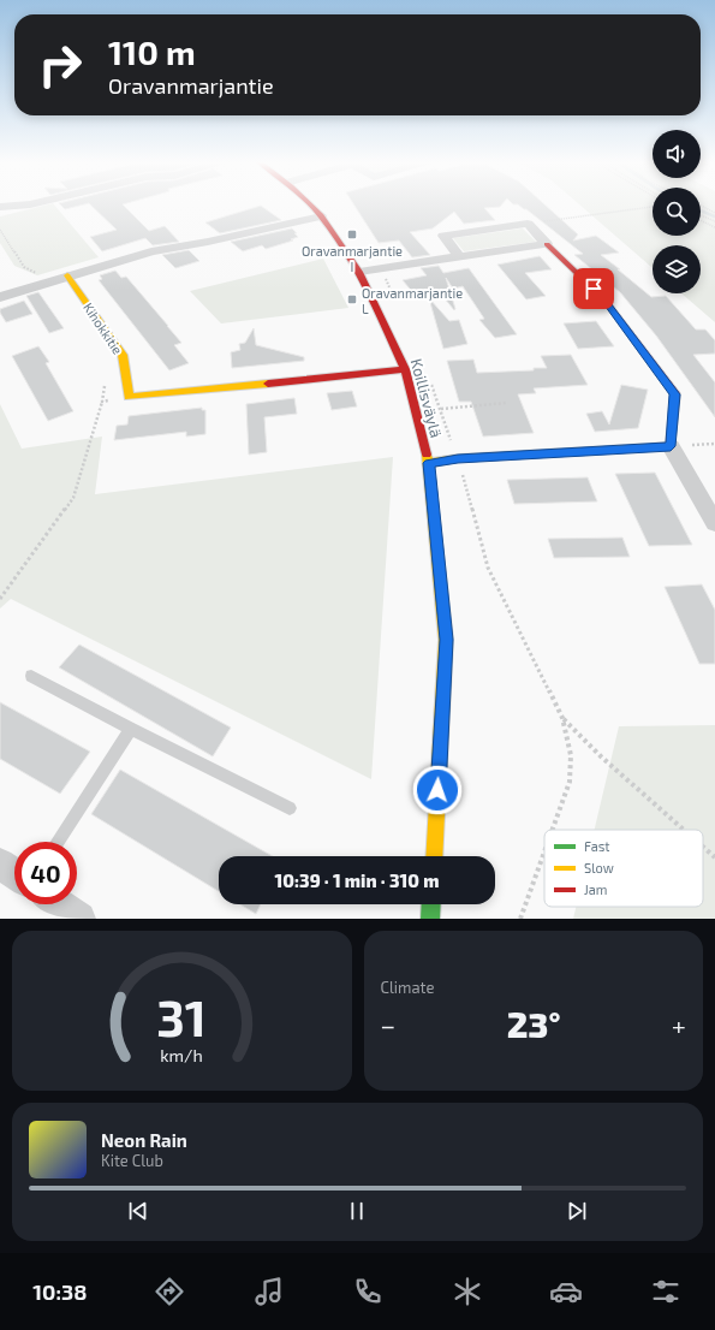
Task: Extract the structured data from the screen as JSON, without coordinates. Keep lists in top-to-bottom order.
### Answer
{
  "streets": {
    "street": ["Kihokkitie", "Koillisväylä"]
  },
  "places": {
    "transit": ["Oravanmarjantie I", "Oravanmarjantie L"]
  },
  "legend": ["Fast", "Slow", "Jam"],
  "page": {
    "turn": ["110 m", "Oravanmarjantie"],
    "limit": "40",
    "trip": "10:39 · 1 min · 310 m",
    "tile": "Climate",
    "heat": ["−", "23°", "+"],
    "song": ["Neon Rain", "Kite Club"],
    "tabs": "10:38",
    "gauge": ["31", "km/h"]
  }
}
